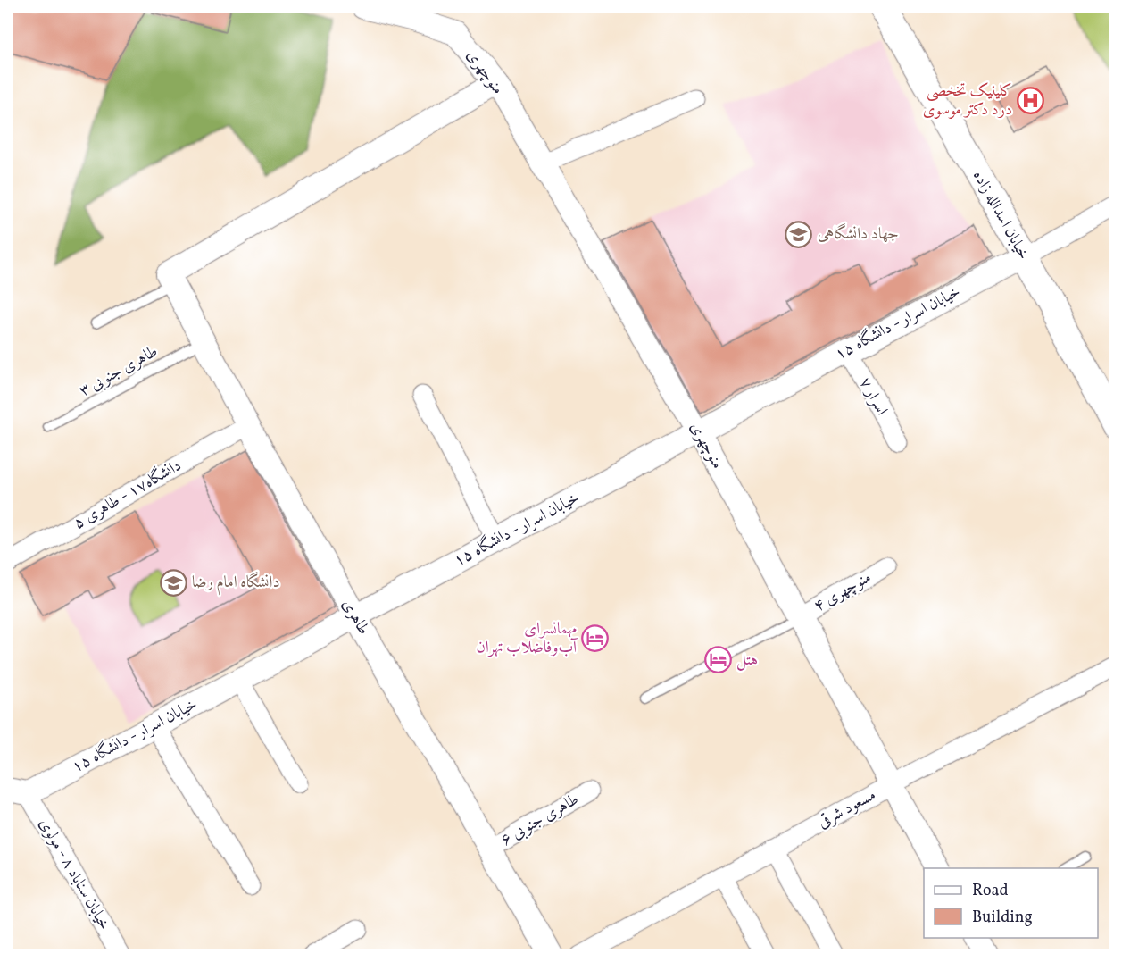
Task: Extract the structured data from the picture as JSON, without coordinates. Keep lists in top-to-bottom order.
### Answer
{
  "streets": {
    "main road": ["خیابان اسدالله زاده"],
    "street": [
      "منوچهری",
      "خیابان اسرار - دانشگاه ۱۵",
      "اسرار ۷",
      "دانشگاه۱۷ - طاهری ۵",
      "منوچهری ۴",
      "طاهری",
      "مسعود شرقی",
      "طاهری جنوبی ۶",
      "خیابان سناباد ۸ - مولوی"
    ],
    "lane": ["طاهری جنوبی ۳"]
  },
  "crossings": [
    ["منوچهری", "خیابان اسرار - دانشگاه ۱۵"],
    ["منوچهری", "منوچهری ۴"],
    ["منوچهری", "مسعود شرقی"],
    ["خیابان اسدالله زاده", "خیابان اسرار - دانشگاه ۱۵"],
    ["خیابان اسرار - دانشگاه ۱۵", "اسرار ۷"],
    ["خیابان اسرار - دانشگاه ۱۵", "طاهری"],
    ["خیابان اسرار - دانشگاه ۱۵", "خیابان سناباد ۸ - مولوی"],
    ["طاهری جنوبی ۳", "طاهری"],
    ["دانشگاه۱۷ - طاهری ۵", "طاهری"],
    ["طاهری", "طاهری جنوبی ۶"]
  ],
  "places": {
    "hospital": ["کلینیک تخخصی درد دکتر موسوی"],
    "school or university": ["جهاد دانشگاهی", "دانشگاه امام رضا"],
    "hotel": ["مهمانسرای آب‌و‌فاضلاب تهران", "هتل"]
  },
  "legend": ["Road", "Building"]
}
